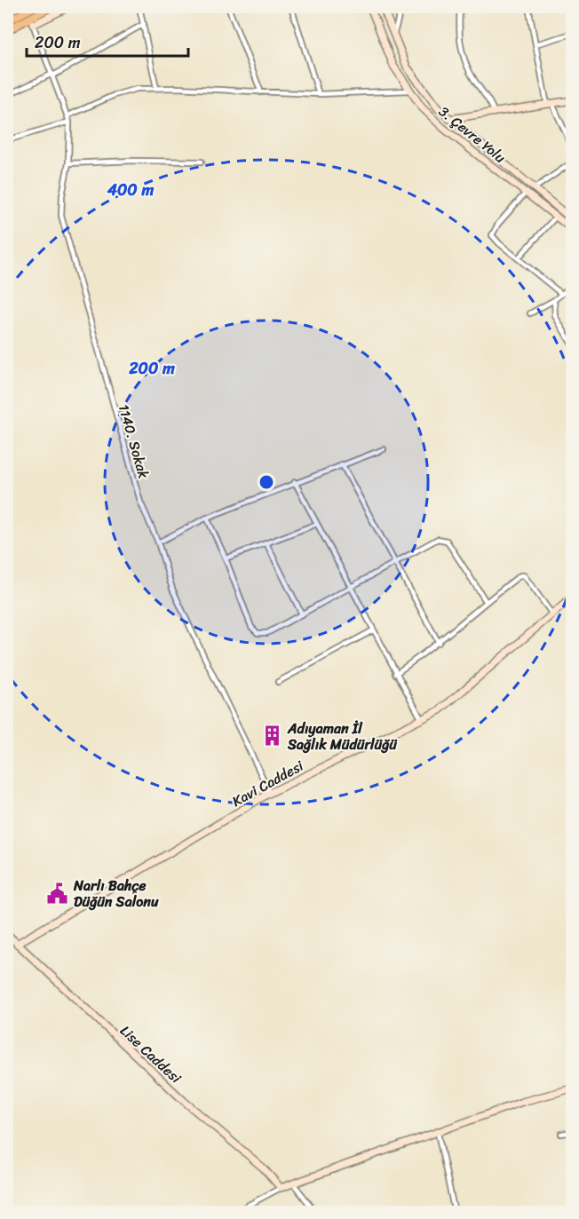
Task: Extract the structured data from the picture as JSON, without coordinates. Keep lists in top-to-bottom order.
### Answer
{
  "streets": {
    "street": [
      "3. Çevre Yolu",
      "1140. Sokak",
      "Kavi Caddesi",
      "Lise Caddesi"
    ]
  },
  "crossings": [
    ["1140. Sokak", "Kavi Caddesi"],
    ["Kavi Caddesi", "Lise Caddesi"]
  ],
  "places": {
    "building": ["Adıyaman İl Sağlık Müdürlüğü"],
    "public building": ["Narlı Bahçe Düğün Salonu"]
  },
  "scale_bar": "200 m",
  "rings": ["400 m", "200 m"]
}
